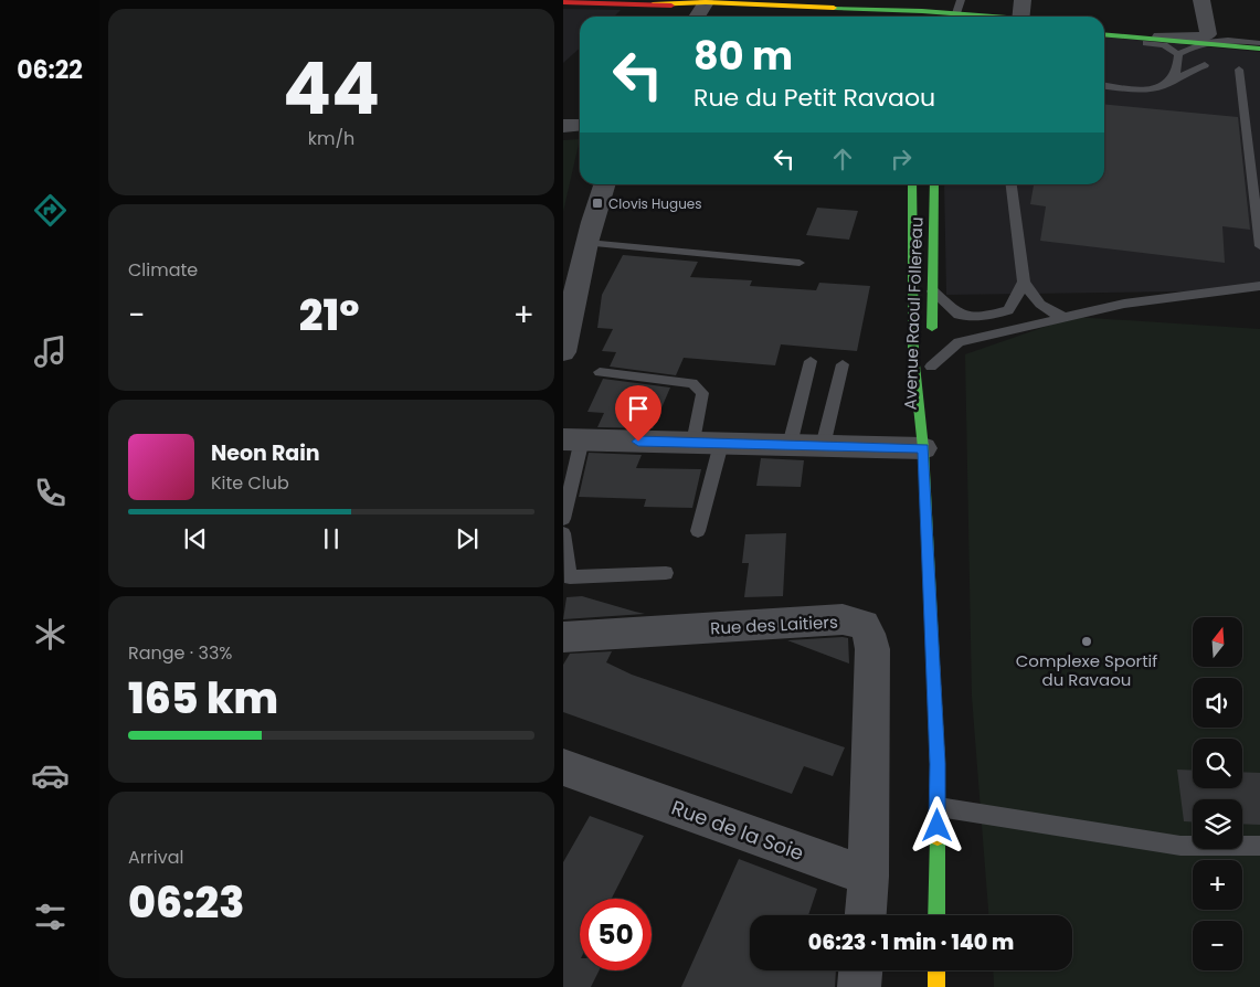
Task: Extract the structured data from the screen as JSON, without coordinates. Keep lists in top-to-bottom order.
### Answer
{
  "streets": {
    "main road": ["Avenue Raoul Follereau"],
    "street": ["Rue des Laitiers", "Rue de la Soie"]
  },
  "crossings": [
    ["Rue des Laitiers", "Rue de la Soie"]
  ],
  "places": {
    "transit": ["Clovis Hugues"],
    "other": ["Complexe Sportif du Ravaou"]
  },
  "north": "top",
  "page": {
    "tabs": "06:22",
    "tile": [
      ["44", "km/h"],
      "Climate",
      ["Range · 33%", "165 km"],
      ["Arrival", "06:23"]
    ],
    "turn": ["80 m", "Rue du Petit Ravaou"],
    "heat": ["−", "21°", "+"],
    "song": ["Neon Rain", "Kite Club"],
    "map_buttons": ["+", "−"],
    "limit": "50",
    "trip": "06:23 · 1 min · 140 m"
  }
}
